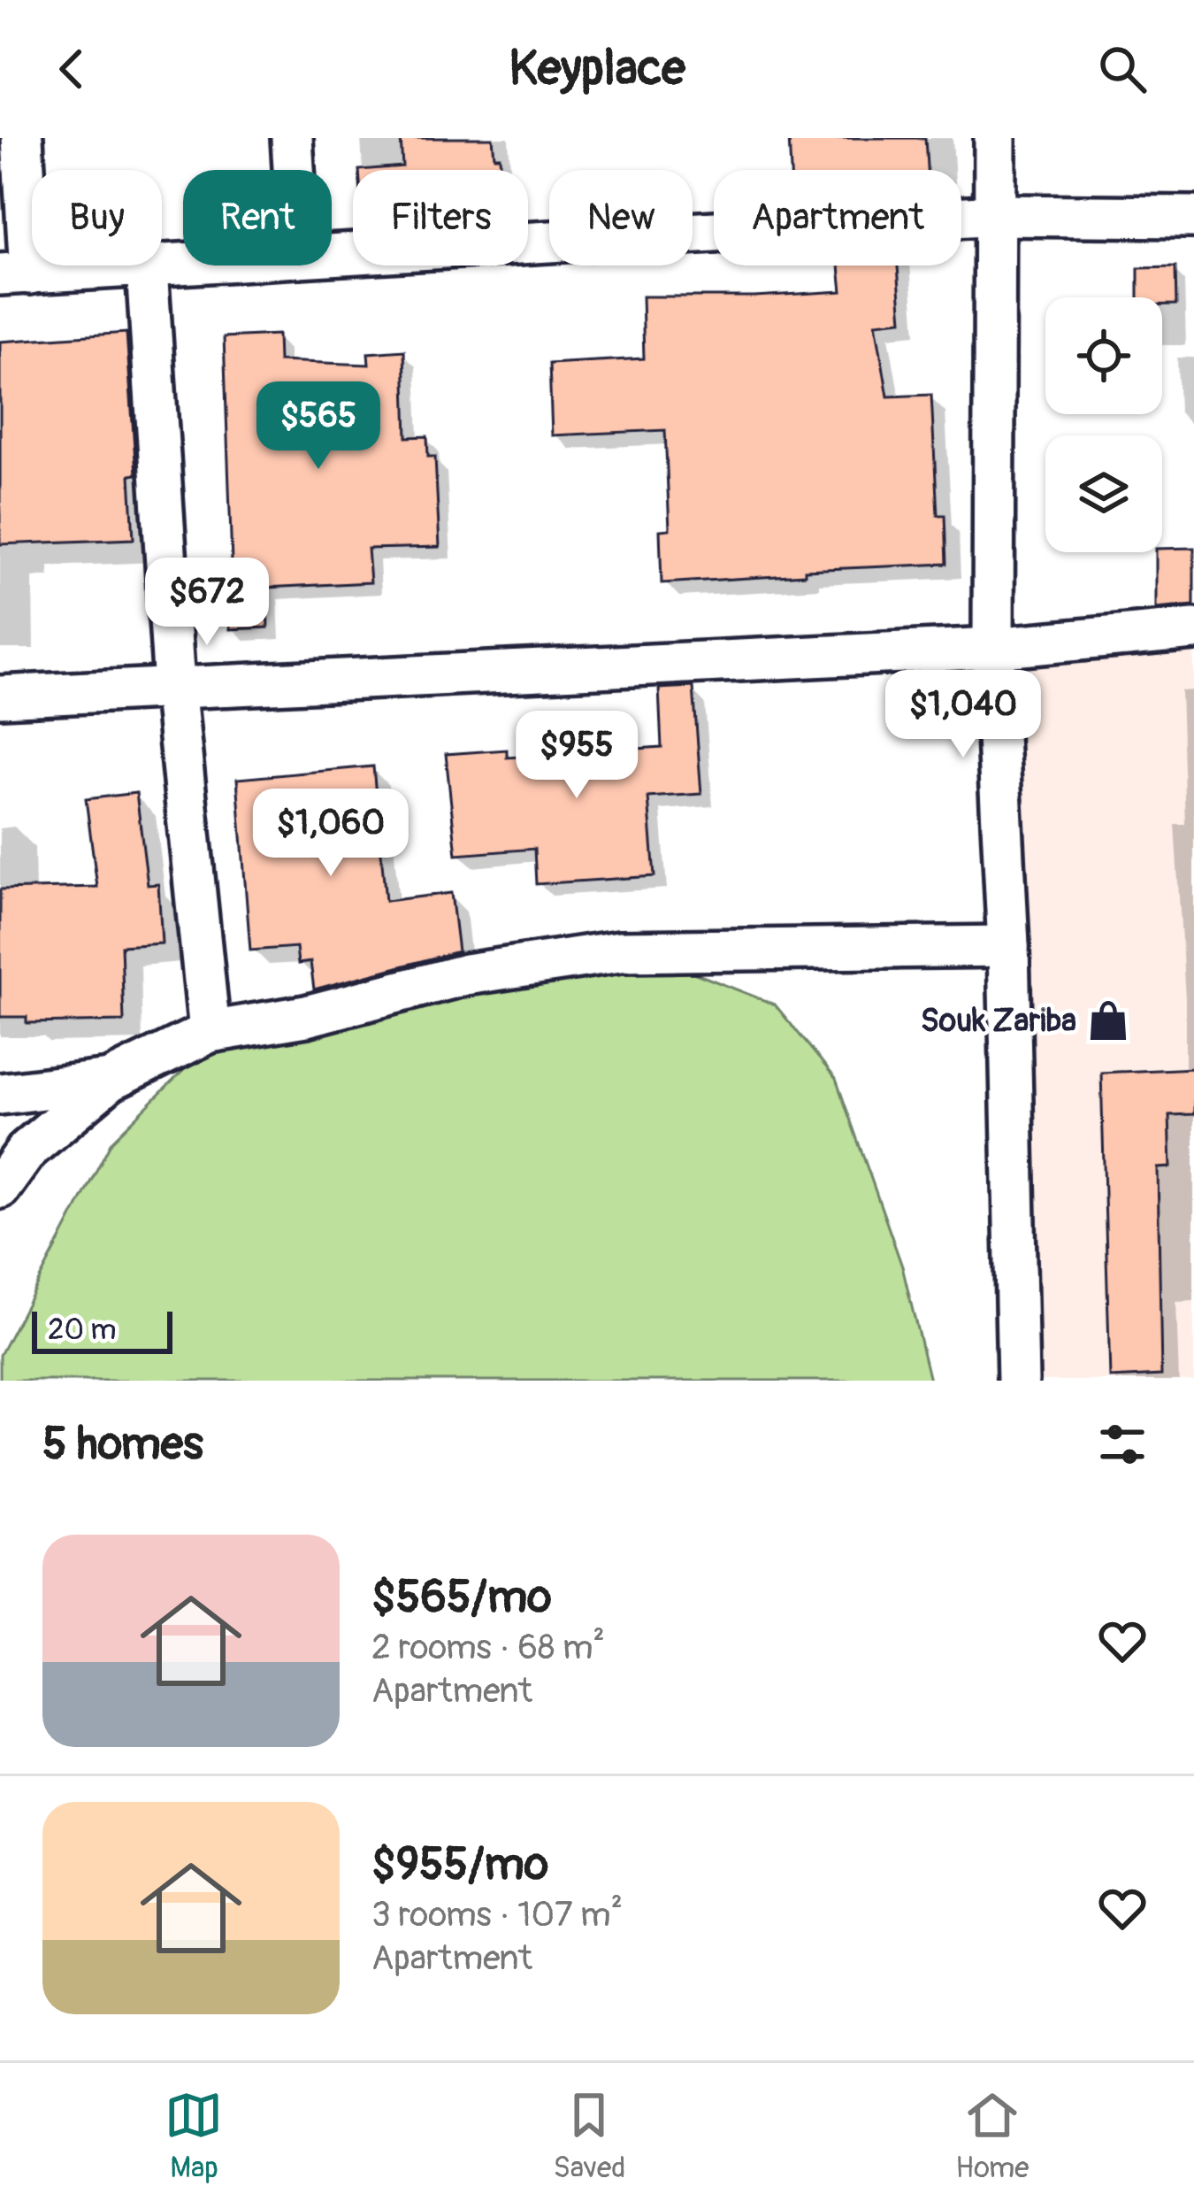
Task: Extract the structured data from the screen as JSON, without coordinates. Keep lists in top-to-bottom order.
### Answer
{
  "places": {
    "shop": ["Souk Zariba"]
  },
  "scale_bar": "20 m",
  "page": {
    "header": "Keyplace",
    "chip": [
      "Buy",
      "Rent",
      "Filters",
      "New",
      "Apartment"
    ],
    "price": [
      "$565",
      "$672",
      "$1,040",
      "$955",
      "$1,060"
    ],
    "scale": "20 m",
    "heading": "5 homes",
    "list": [
      {
        "name": "$565/mo",
        "note": "2 rooms · 68 m² · Apartment"
      },
      {
        "name": "$955/mo",
        "note": "3 rooms · 107 m² · Apartment"
      }
    ],
    "tabs": ["Map", "Saved", "Home"]
  }
}
